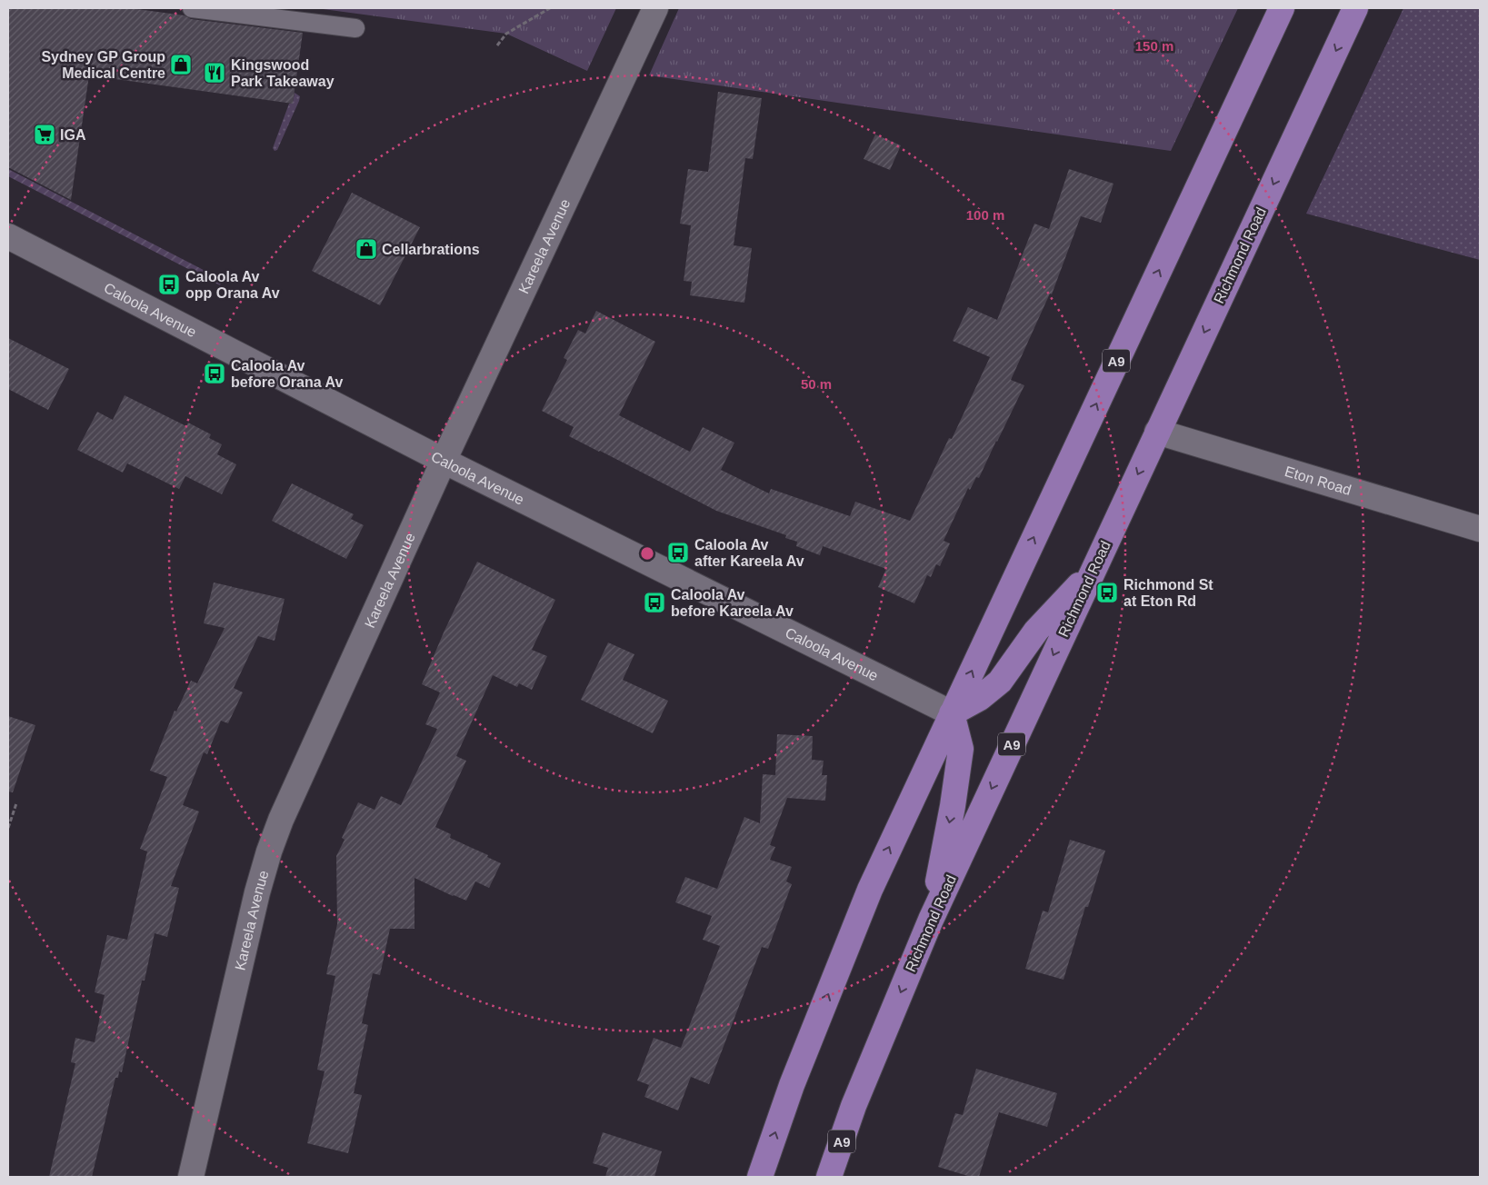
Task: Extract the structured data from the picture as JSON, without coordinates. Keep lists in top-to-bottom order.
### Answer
{
  "streets": {
    "highway": ["Richmond Road", "A9"],
    "street": ["Kareela Avenue", "Caloola Avenue", "Eton Road"]
  },
  "crossings": [
    ["Kareela Avenue", "Caloola Avenue"],
    ["Richmond Road", "Eton Road"],
    ["Caloola Avenue", "A9"]
  ],
  "places": {
    "shop": ["Sydney GP Group Medical Centre", "Cellarbrations"],
    "restaurant": ["Kingswood Park Takeaway"],
    "supermarket": ["IGA"],
    "bus stop": [
      "Caloola Av opp Orana Av",
      "Caloola Av before Orana Av",
      "Caloola Av after Kareela Av",
      "Richmond St at Eton Rd",
      "Caloola Av before Kareela Av"
    ]
  },
  "rings": ["150 m", "100 m", "50 m"]
}
